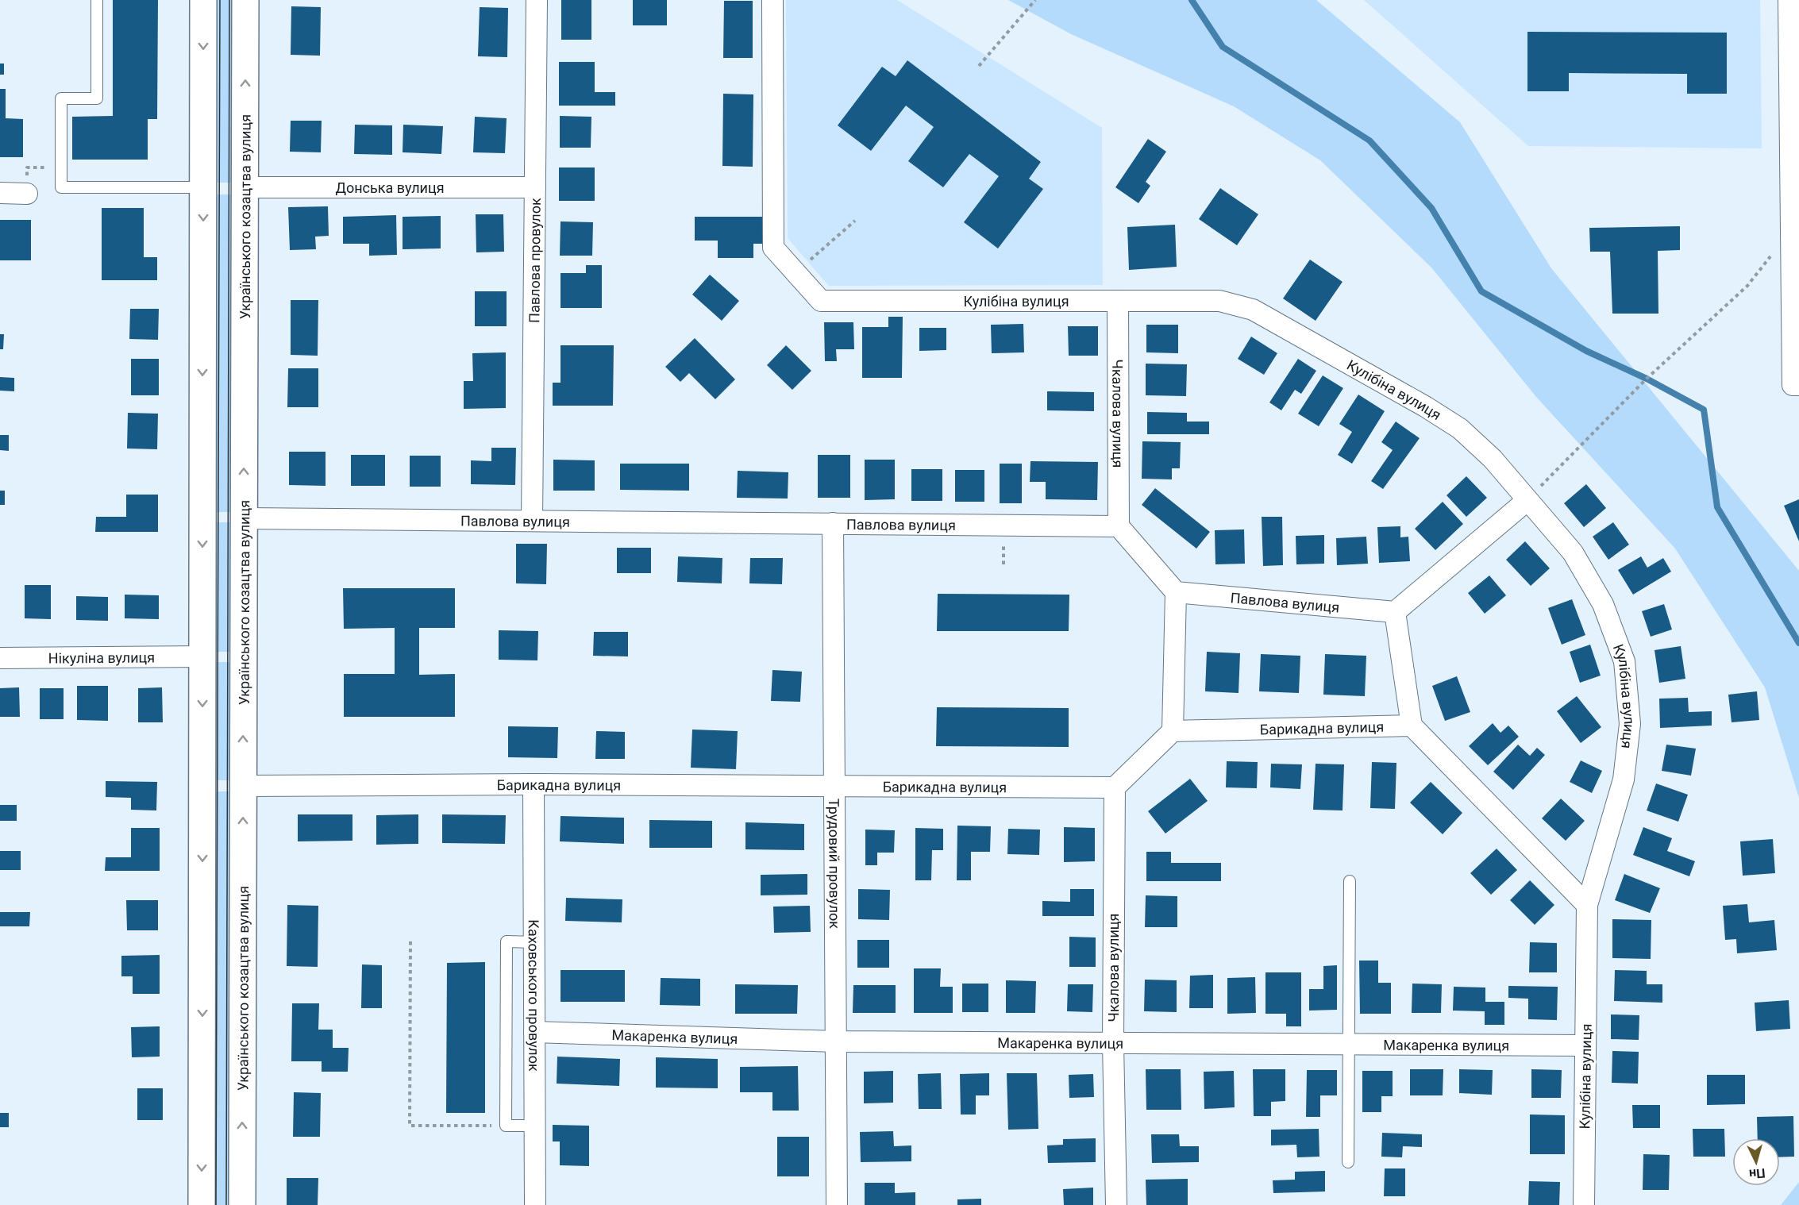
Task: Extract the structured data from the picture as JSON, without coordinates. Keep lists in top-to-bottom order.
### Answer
{
  "streets": {
    "street": [
      "Донська вулиця",
      "Українського козацтва вулиця",
      "Павлова провулок",
      "Кулібіна вулиця",
      "Чкалова вулиця",
      "Павлова вулиця",
      "Нікуліна вулиця",
      "Барикадна вулиця",
      "Трудовий провулок",
      "Каховського провулок",
      "Макаренка вулиця"
    ]
  },
  "crossings": [
    ["Донська вулиця", "Українського козацтва вулиця"],
    ["Донська вулиця", "Павлова провулок"],
    ["Українського козацтва вулиця", "Павлова вулиця"],
    ["Українського козацтва вулиця", "Барикадна вулиця"],
    ["Павлова провулок", "Павлова вулиця"],
    ["Кулібіна вулиця", "Чкалова вулиця"],
    ["Кулібіна вулиця", "Макаренка вулиця"],
    ["Чкалова вулиця", "Павлова вулиця"],
    ["Чкалова вулиця", "Барикадна вулиця"],
    ["Чкалова вулиця", "Макаренка вулиця"],
    ["Павлова вулиця", "Трудовий провулок"],
    ["Барикадна вулиця", "Трудовий провулок"],
    ["Барикадна вулиця", "Каховського провулок"],
    ["Трудовий провулок", "Макаренка вулиця"],
    ["Каховського провулок", "Макаренка вулиця"]
  ],
  "north": "bottom"
}
